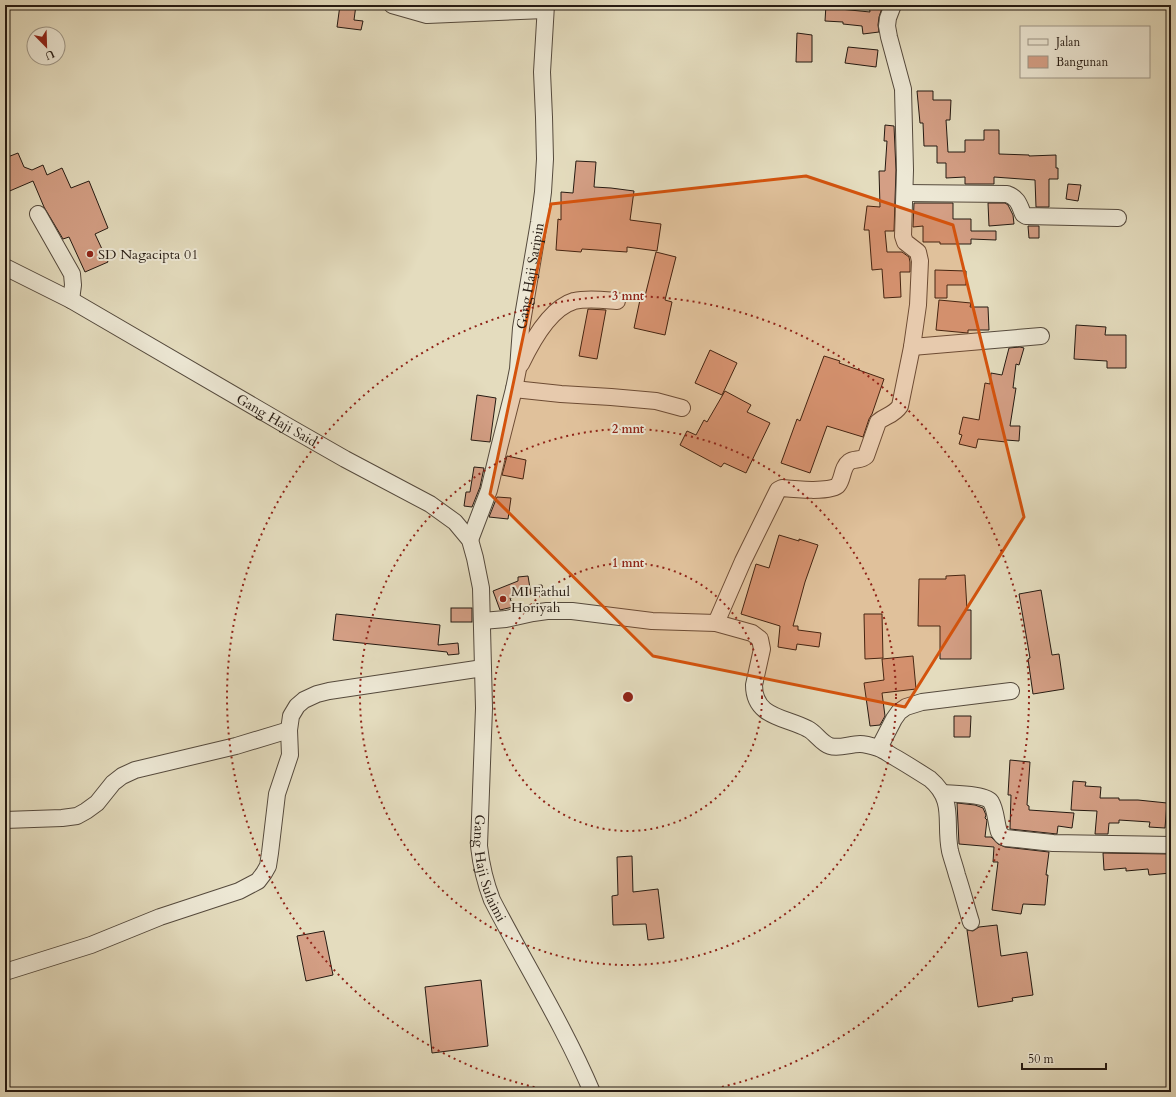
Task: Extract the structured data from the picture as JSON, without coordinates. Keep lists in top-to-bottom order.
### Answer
{
  "streets": {
    "street": ["Gang Haji Saripin", "Gang Haji Said", "Gang Haji Sulaimi"]
  },
  "crossings": [
    ["Gang Haji Saripin", "Gang Haji Said"],
    ["Gang Haji Said", "Gang Haji Sulaimi"]
  ],
  "places": ["SD Nagacipta 01", "MI Fathul Horiyah"],
  "legend": ["Jalan", "Bangunan"],
  "scale_bar": "50 m",
  "north": "bottom right",
  "rings": ["3 mnt", "2 mnt", "1 mnt"]
}
